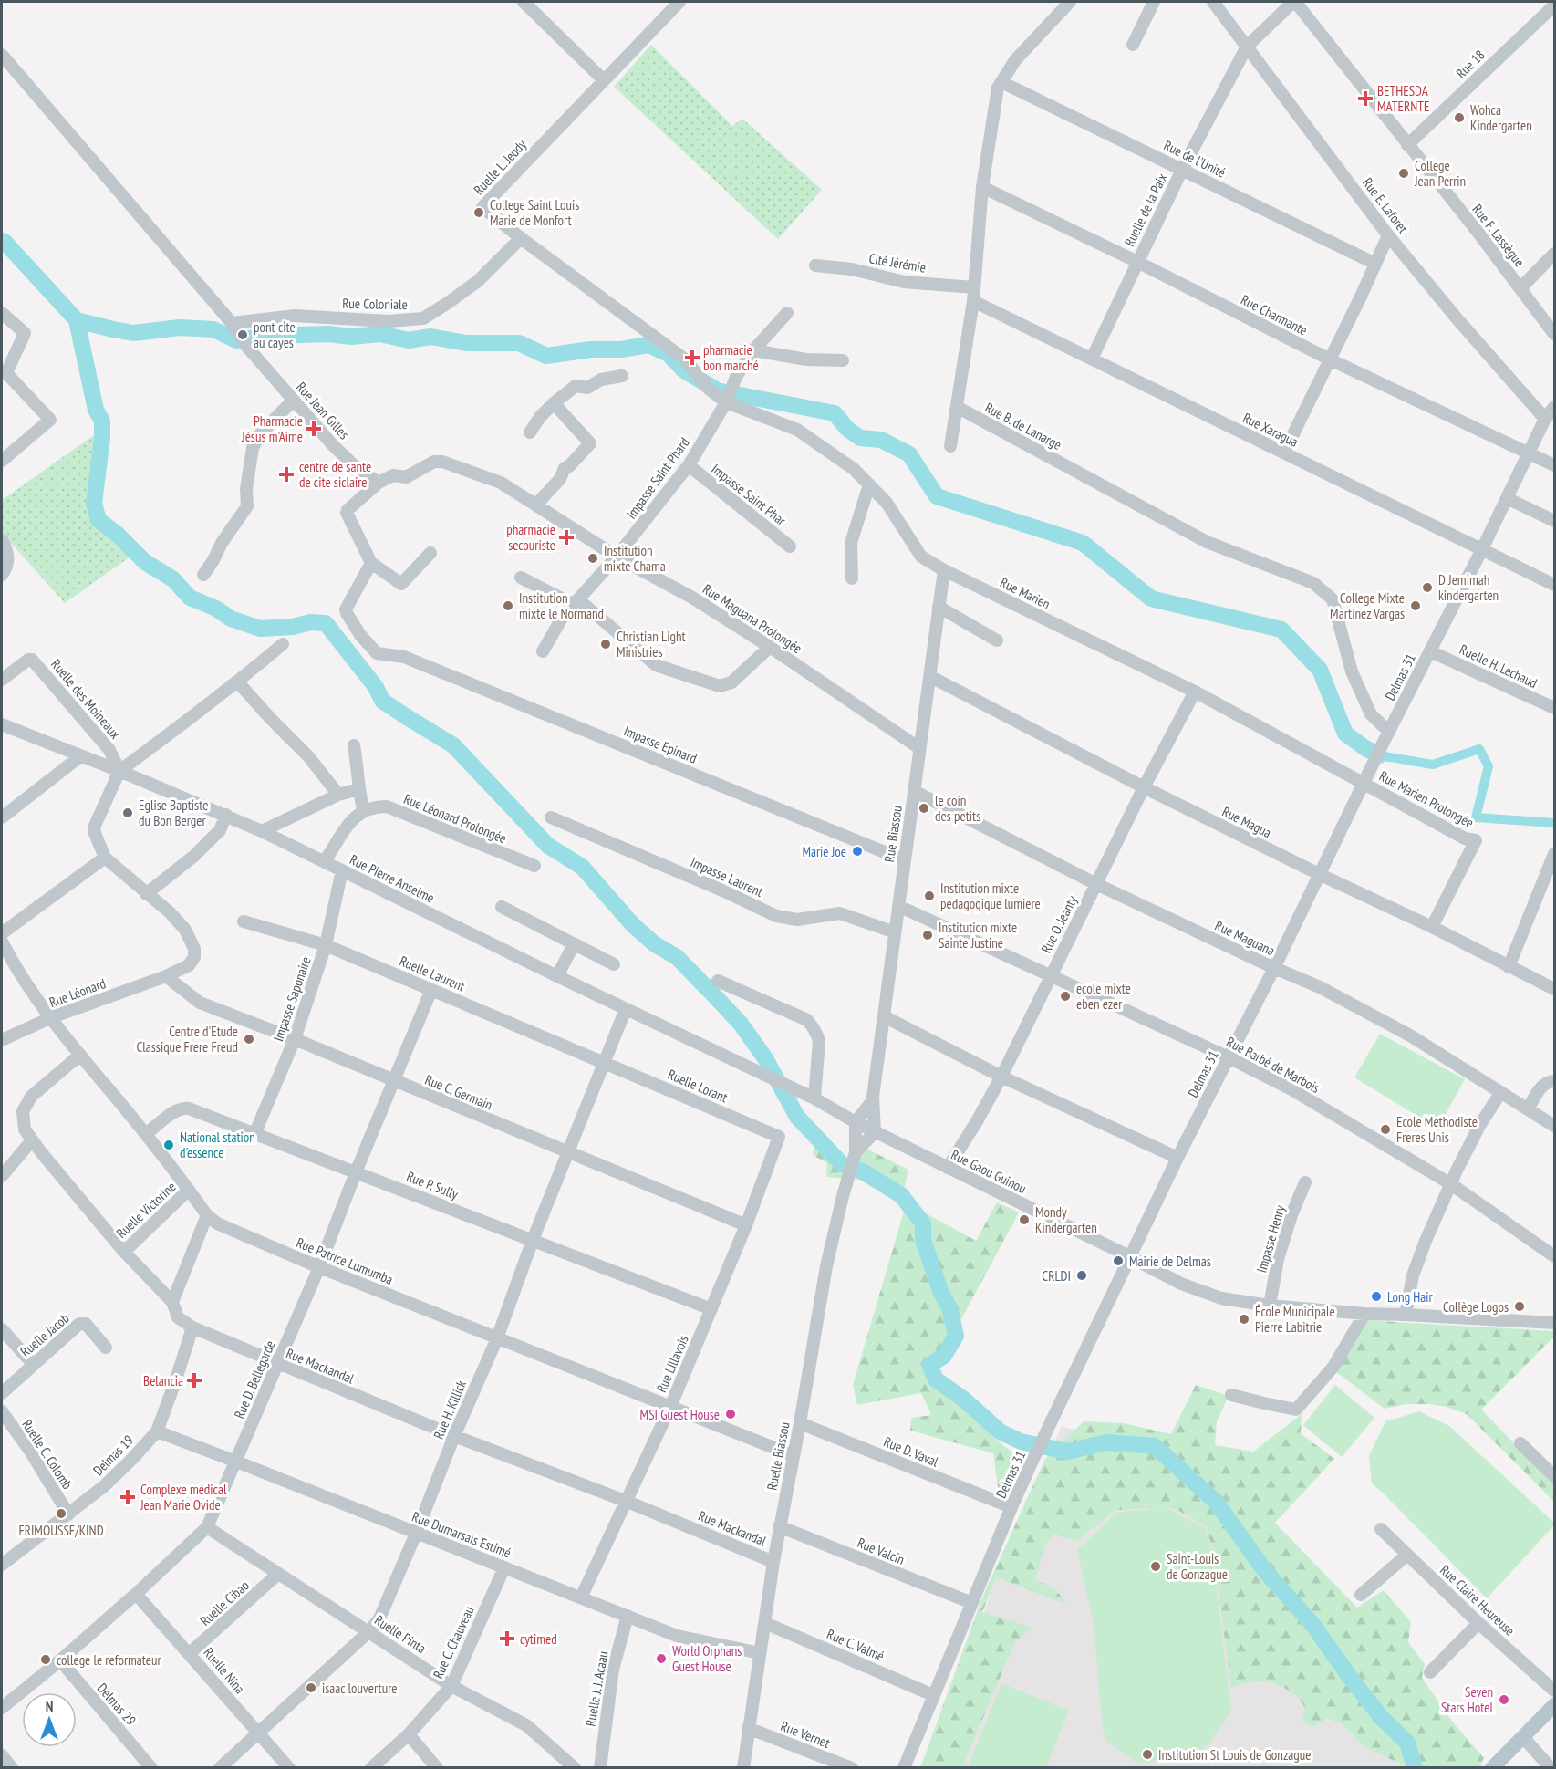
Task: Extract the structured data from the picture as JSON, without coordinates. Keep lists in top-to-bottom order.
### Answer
{
  "streets": {
    "street": [
      "Rue 18",
      "Rue de l'Unité",
      "Ruelle L. Jeudy",
      "Rue E. Laforet",
      "Ruelle de la Paix",
      "Rue F. Lassègue",
      "Cité Jérémie",
      "Rue Coloniale",
      "Rue Charmante",
      "Rue Jean Gilles",
      "Rue B. de Lanarge",
      "Rue Xaragua",
      "Impasse Saint-Phard",
      "Impasse Saint Phar",
      "Rue Marien",
      "Rue Maguana Prolongée",
      "Ruelle H. Lechaud",
      "Delmas 31",
      "Ruelle des Moineaux",
      "Impasse Epinard",
      "Rue Marien Prolongée",
      "Rue Léonard Prolongée",
      "Rue Magua",
      "Rue Biassou",
      "Impasse Laurent",
      "Rue Pierre Anselme",
      "Rue O. Jeanty",
      "Rue Maguana",
      "Ruelle Laurent",
      "Rue Léonard",
      "Impasse Saponaire",
      "Rue Barbé de Marbois",
      "Ruelle Lorant",
      "Rue C. Germain",
      "Rue Gaou Guinou",
      "Rue P. Sully",
      "Ruelle Victorine",
      "Impasse Henry",
      "Rue Patrice Lumumba",
      "Ruelle Jacob",
      "Rue Lillavois",
      "Rue Mackandal",
      "Rue D. Bellegarde",
      "Rue H. Killick",
      "Rue D. Vaval",
      "Ruelle C. Colomb",
      "Delmas 19",
      "Ruelle Biassou",
      "Rue Dumarsais Estimé",
      "Rue Valcin",
      "Rue Claire Heureuse",
      "Ruelle Cibao",
      "Ruelle Pinta",
      "Rue C. Chauveau",
      "Rue C. Valmé",
      "Ruelle Nina",
      "Ruelle J. J. Acaau",
      "Delmas 29",
      "Rue Vernet"
    ]
  },
  "crossings": [
    ["Rue 18", "Rue F. Lassègue"],
    ["Rue de l'Unité", "Ruelle de la Paix"],
    ["Ruelle L. Jeudy", "Rue Coloniale"],
    ["Ruelle L. Jeudy", "Rue Marien"],
    ["Rue E. Laforet", "Ruelle de la Paix"],
    ["Rue E. Laforet", "Delmas 31"],
    ["Ruelle de la Paix", "Rue F. Lassègue"],
    ["Ruelle de la Paix", "Rue Charmante"],
    ["Ruelle de la Paix", "Rue Xaragua"],
    ["Rue Coloniale", "Rue Jean Gilles"],
    ["Rue Charmante", "Delmas 31"],
    ["Rue B. de Lanarge", "Delmas 31"],
    ["Rue Xaragua", "Delmas 31"],
    ["Impasse Saint-Phard", "Impasse Saint Phar"],
    ["Impasse Saint-Phard", "Rue Marien"],
    ["Impasse Saint-Phard", "Rue Maguana Prolongée"],
    ["Rue Marien", "Delmas 31"],
    ["Rue Marien", "Rue Marien Prolongée"],
    ["Rue Marien", "Rue Biassou"],
    ["Rue Marien", "Rue O. Jeanty"],
    ["Rue Maguana Prolongée", "Rue Biassou"],
    ["Ruelle H. Lechaud", "Delmas 31"],
    ["Delmas 31", "Rue Marien Prolongée"],
    ["Delmas 31", "Rue Magua"],
    ["Delmas 31", "Rue Maguana"],
    ["Delmas 31", "Rue Barbé de Marbois"],
    ["Delmas 31", "Rue Gaou Guinou"],
    ["Delmas 31", "Rue D. Vaval"],
    ["Delmas 31", "Rue Valcin"],
    ["Delmas 31", "Rue C. Valmé"],
    ["Ruelle des Moineaux", "Rue Pierre Anselme"],
    ["Impasse Epinard", "Rue Biassou"],
    ["Rue Marien Prolongée", "Rue Magua"],
    ["Rue Magua", "Rue Biassou"],
    ["Rue Magua", "Rue O. Jeanty"],
    ["Rue Biassou", "Impasse Laurent"],
    ["Rue Biassou", "Rue Maguana"],
    ["Rue Biassou", "Rue Barbé de Marbois"],
    ["Rue Biassou", "Rue Gaou Guinou"],
    ["Rue Pierre Anselme", "Impasse Saponaire"],
    ["Rue Pierre Anselme", "Rue Gaou Guinou"],
    ["Rue Pierre Anselme", "Rue H. Killick"],
    ["Rue O. Jeanty", "Rue Maguana"],
    ["Rue O. Jeanty", "Rue Barbé de Marbois"],
    ["Rue O. Jeanty", "Rue Gaou Guinou"],
    ["Ruelle Laurent", "Impasse Saponaire"],
    ["Ruelle Laurent", "Ruelle Lorant"],
    ["Ruelle Laurent", "Rue D. Bellegarde"],
    ["Ruelle Laurent", "Rue H. Killick"],
    ["Rue Léonard", "Rue C. Germain"],
    ["Rue Léonard", "Rue Patrice Lumumba"],
    ["Impasse Saponaire", "Rue C. Germain"],
    ["Impasse Saponaire", "Rue P. Sully"],
    ["Ruelle Lorant", "Rue Lillavois"],
    ["Ruelle Lorant", "Rue H. Killick"],
    ["Rue C. Germain", "Rue Lillavois"],
    ["Rue C. Germain", "Rue D. Bellegarde"],
    ["Rue C. Germain", "Rue H. Killick"],
    ["Rue Gaou Guinou", "Impasse Henry"],
    ["Rue P. Sully", "Rue Patrice Lumumba"],
    ["Rue P. Sully", "Rue Lillavois"],
    ["Rue P. Sully", "Rue D. Bellegarde"],
    ["Rue P. Sully", "Rue H. Killick"],
    ["Ruelle Victorine", "Rue Patrice Lumumba"],
    ["Ruelle Victorine", "Rue Mackandal"],
    ["Rue Patrice Lumumba", "Rue Lillavois"],
    ["Rue Patrice Lumumba", "Rue Mackandal"],
    ["Rue Patrice Lumumba", "Rue D. Bellegarde"],
    ["Rue Patrice Lumumba", "Rue H. Killick"],
    ["Rue Patrice Lumumba", "Ruelle Biassou"],
    ["Rue Lillavois", "Rue Mackandal"],
    ["Rue Lillavois", "Rue Dumarsais Estimé"],
    ["Rue Mackandal", "Rue D. Bellegarde"],
    ["Rue Mackandal", "Rue H. Killick"],
    ["Rue Mackandal", "Delmas 19"],
    ["Rue Mackandal", "Ruelle Biassou"],
    ["Rue D. Bellegarde", "Rue Dumarsais Estimé"],
    ["Rue D. Bellegarde", "Ruelle Pinta"],
    ["Rue D. Bellegarde", "Ruelle Nina"],
    ["Rue D. Bellegarde", "Delmas 29"],
    ["Rue H. Killick", "Rue Dumarsais Estimé"],
    ["Rue H. Killick", "Ruelle Pinta"],
    ["Rue H. Killick", "Ruelle Nina"],
    ["Rue D. Vaval", "Ruelle Biassou"],
    ["Ruelle C. Colomb", "Delmas 19"],
    ["Delmas 19", "Rue Dumarsais Estimé"],
    ["Ruelle Biassou", "Rue Dumarsais Estimé"],
    ["Ruelle Biassou", "Rue Valcin"],
    ["Ruelle Biassou", "Rue C. Valmé"],
    ["Ruelle Biassou", "Rue Vernet"],
    ["Rue Dumarsais Estimé", "Rue C. Chauveau"],
    ["Rue Dumarsais Estimé", "Ruelle J. J. Acaau"],
    ["Ruelle Cibao", "Ruelle Pinta"],
    ["Ruelle Cibao", "Ruelle Nina"],
    ["Ruelle Pinta", "Rue C. Chauveau"]
  ],
  "places": {
    "health": [
      "BETHESDA MATERNTE",
      "pharmacie bon marché",
      "Pharmacie Jésus m'Aime",
      "centre de sante de cite siclaire",
      "pharmacie secouriste",
      "Belancia",
      "Complexe médical Jean Marie Ovide",
      "cytimed"
    ],
    "other": [
      "Wohca Kindergarten",
      "College Jean Perrin",
      "College Saint Louis Marie de Monfort",
      "pont cite au cayes",
      "Institution mixte Chama",
      "D Jemimah kindergarten",
      "Institution mixte le Normand",
      "College Mixte Martínez Vargas",
      "Christian Light Ministries",
      "le coin des petits",
      "Eglise Baptiste du Bon Berger",
      "Marie Joe",
      "Institution mixte pedagogique lumiere",
      "Institution mixte Sainte Justine",
      "ecole mixte eben ezer",
      "Centre d'Etude Classique Frere Freud",
      "Ecole Methodiste Freres Unis",
      "National station d'essence",
      "Mondy Kindergarten",
      "Mairie de Delmas",
      "CRLDI",
      "Long Hair",
      "Collège Logos",
      "École Municipale Pierre Labitrie",
      "MSI Guest House",
      "FRIMOUSSE/KIND",
      "Saint-Louis de Gonzague",
      "World Orphans Guest House",
      "college le reformateur",
      "isaac louverture",
      "Seven Stars Hotel",
      "Institution St Louis de Gonzague"
    ]
  },
  "north": "top"
}
